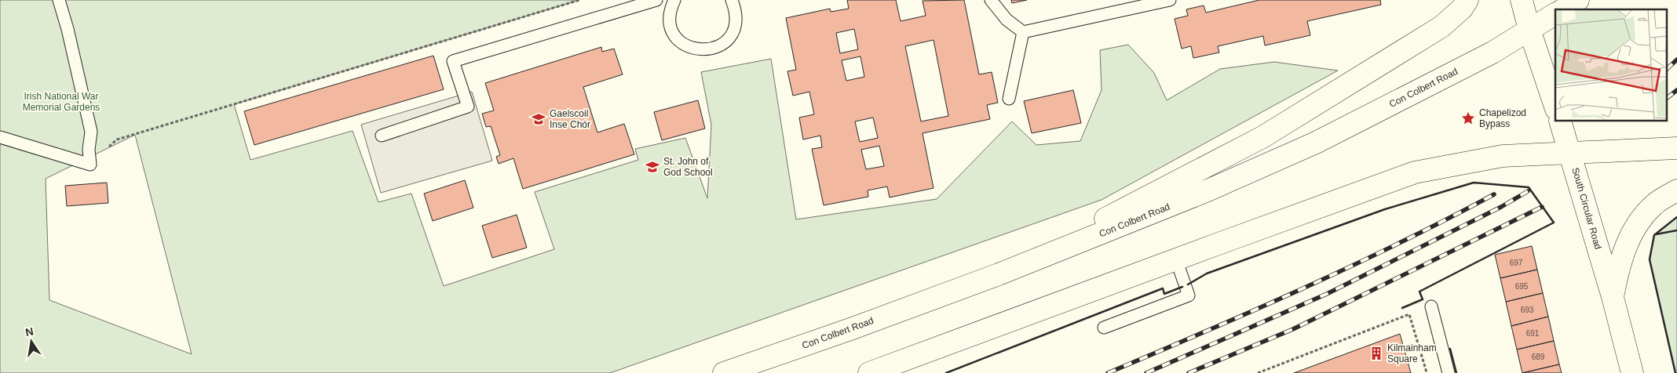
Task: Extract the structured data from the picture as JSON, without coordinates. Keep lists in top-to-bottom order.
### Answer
{
  "streets": {
    "main road": ["Con Colbert Road", "South Circular Road"]
  },
  "parks": ["Irish National War Memorial Gardens"],
  "places": {
    "place": ["Chapelizod Bypass"],
    "school or university": ["Gaelscoil Inse Chór", "St. John of God School"],
    "building": ["Kilmainham Square"]
  },
  "house_numbers": [
    "697",
    "695",
    "693",
    "691",
    "689"
  ],
  "north": "top"
}
